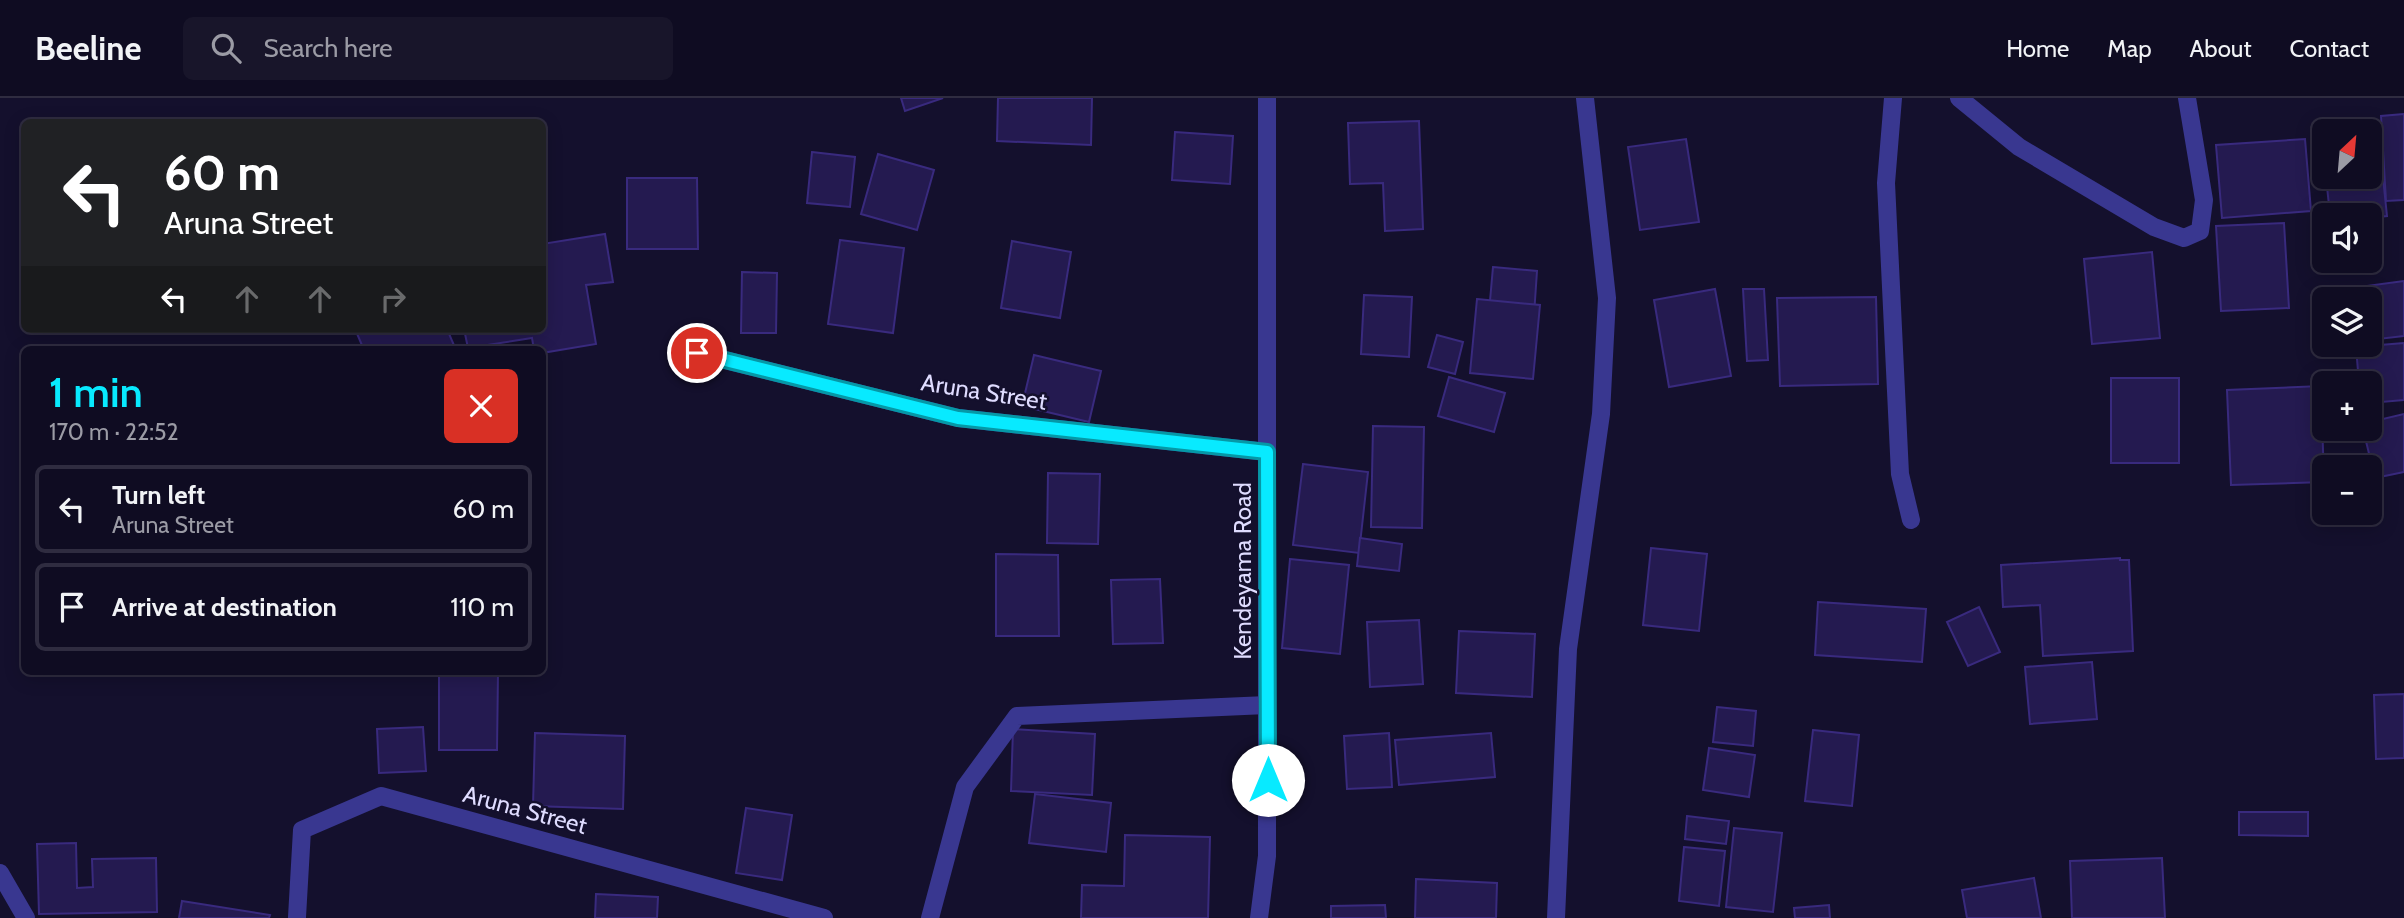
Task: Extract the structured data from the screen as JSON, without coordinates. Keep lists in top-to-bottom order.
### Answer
{
  "streets": {
    "street": ["Aruna Street", "Kendeyama Road"]
  },
  "crossings": [
    ["Aruna Street", "Kendeyama Road"]
  ],
  "north": "top right",
  "page": {
    "header": "Beeline",
    "search": "Search here",
    "nav": [
      "Home",
      "Map",
      "About",
      "Contact"
    ],
    "map_buttons": ["+", "−"],
    "turn": ["60 m", "Aruna Street"],
    "heading": ["1 min", "170 m · 22:52"],
    "list": [
      {
        "name": "Turn left",
        "note": "Aruna Street",
        "value": "60 m"
      },
      {
        "name": "Arrive at destination",
        "value": "110 m"
      }
    ]
  }
}
